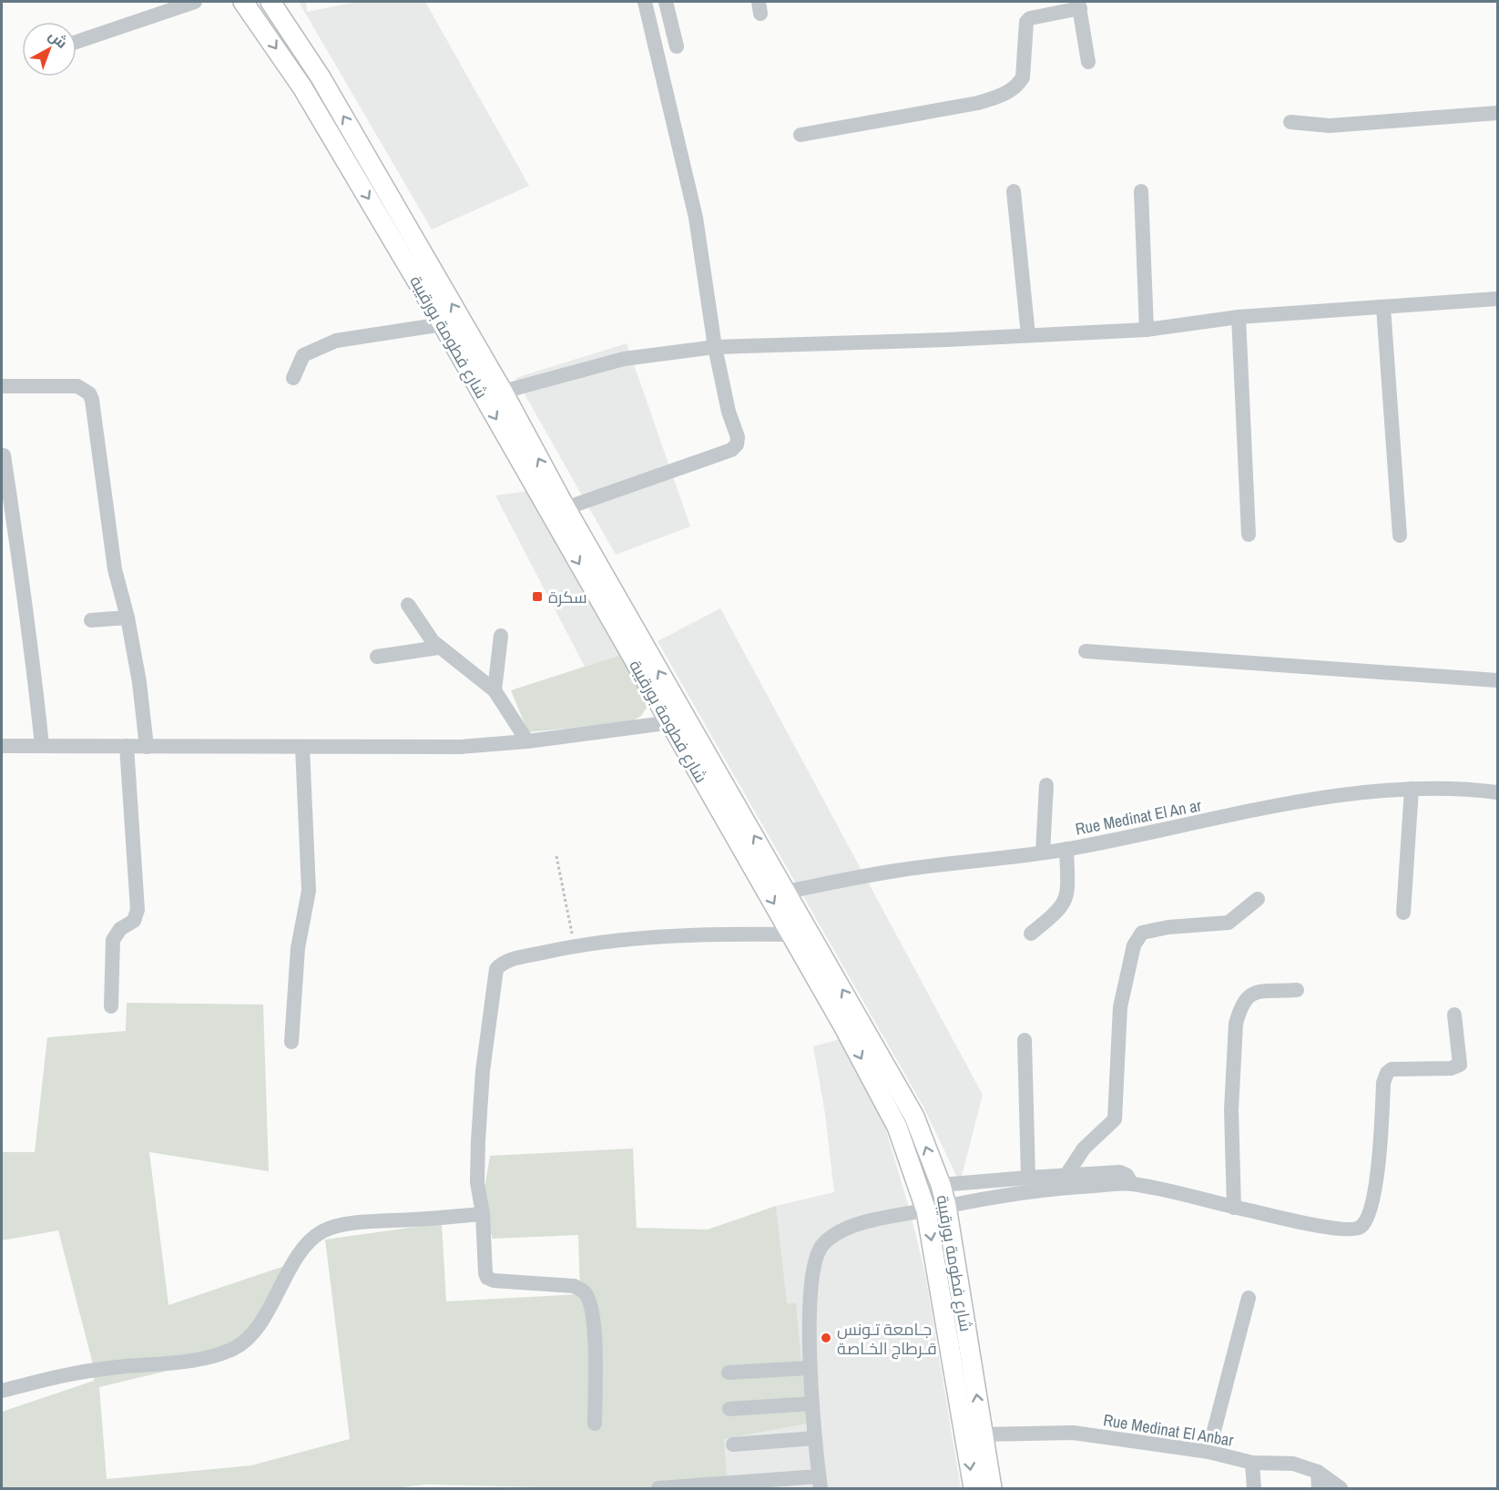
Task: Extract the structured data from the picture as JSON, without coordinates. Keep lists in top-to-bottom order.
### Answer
{
  "streets": {
    "main road": ["شارع فطومة بورقيبة"],
    "street": ["Rue Medinat El An ar", "Rue Medinat El Anbar"]
  },
  "crossings": [
    ["شارع فطومة بورقيبة", "Rue Medinat El An ar"],
    ["شارع فطومة بورقيبة", "Rue Medinat El Anbar"]
  ],
  "places": {
    "transit": ["سكرة"],
    "other": ["جـامعة تـونس قـرطاج الخـاصة"]
  },
  "north": "top right"
}
